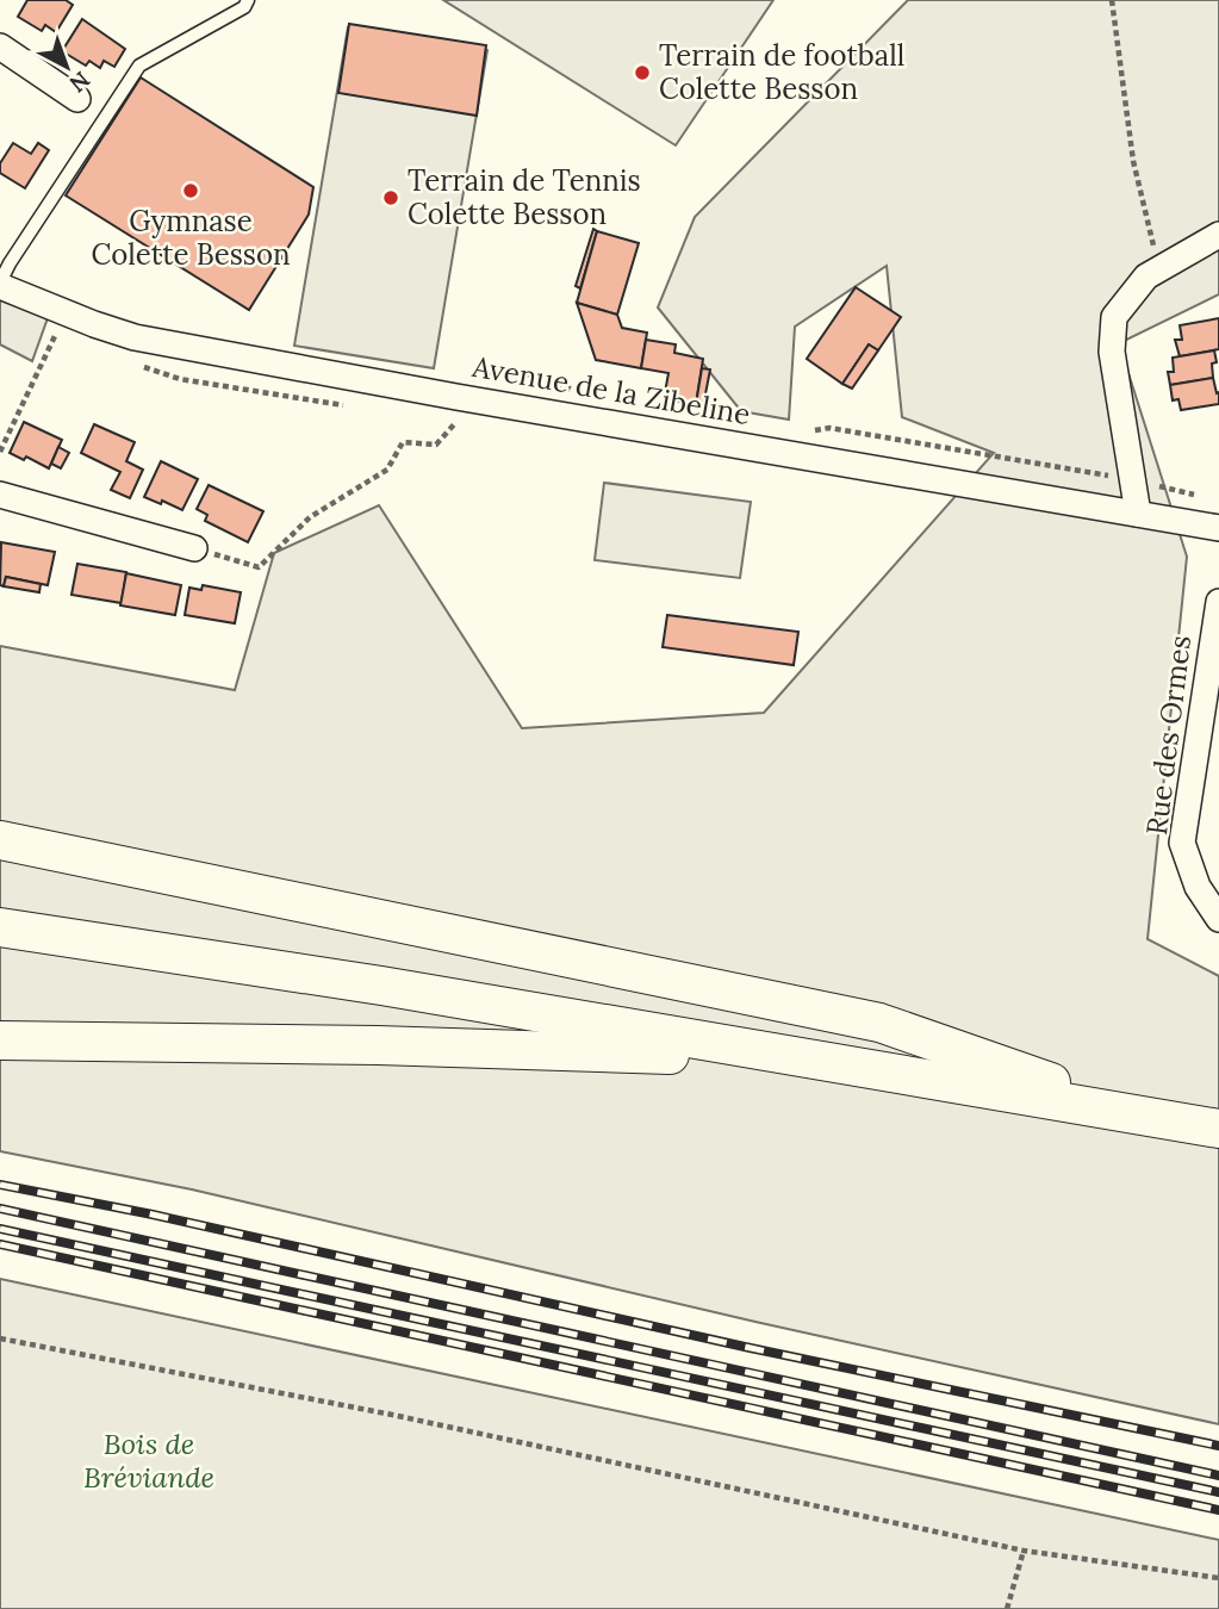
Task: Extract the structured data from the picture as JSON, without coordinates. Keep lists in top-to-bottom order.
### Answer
{
  "streets": {
    "street": ["Avenue de la Zibeline", "Rue des Ormes"]
  },
  "parks": ["Bois de Bréviande"],
  "places": ["Terrain de football Colette Besson", "Gymnase Colette Besson", "Terrain de Tennis Colette Besson"],
  "north": "bottom right"
}
